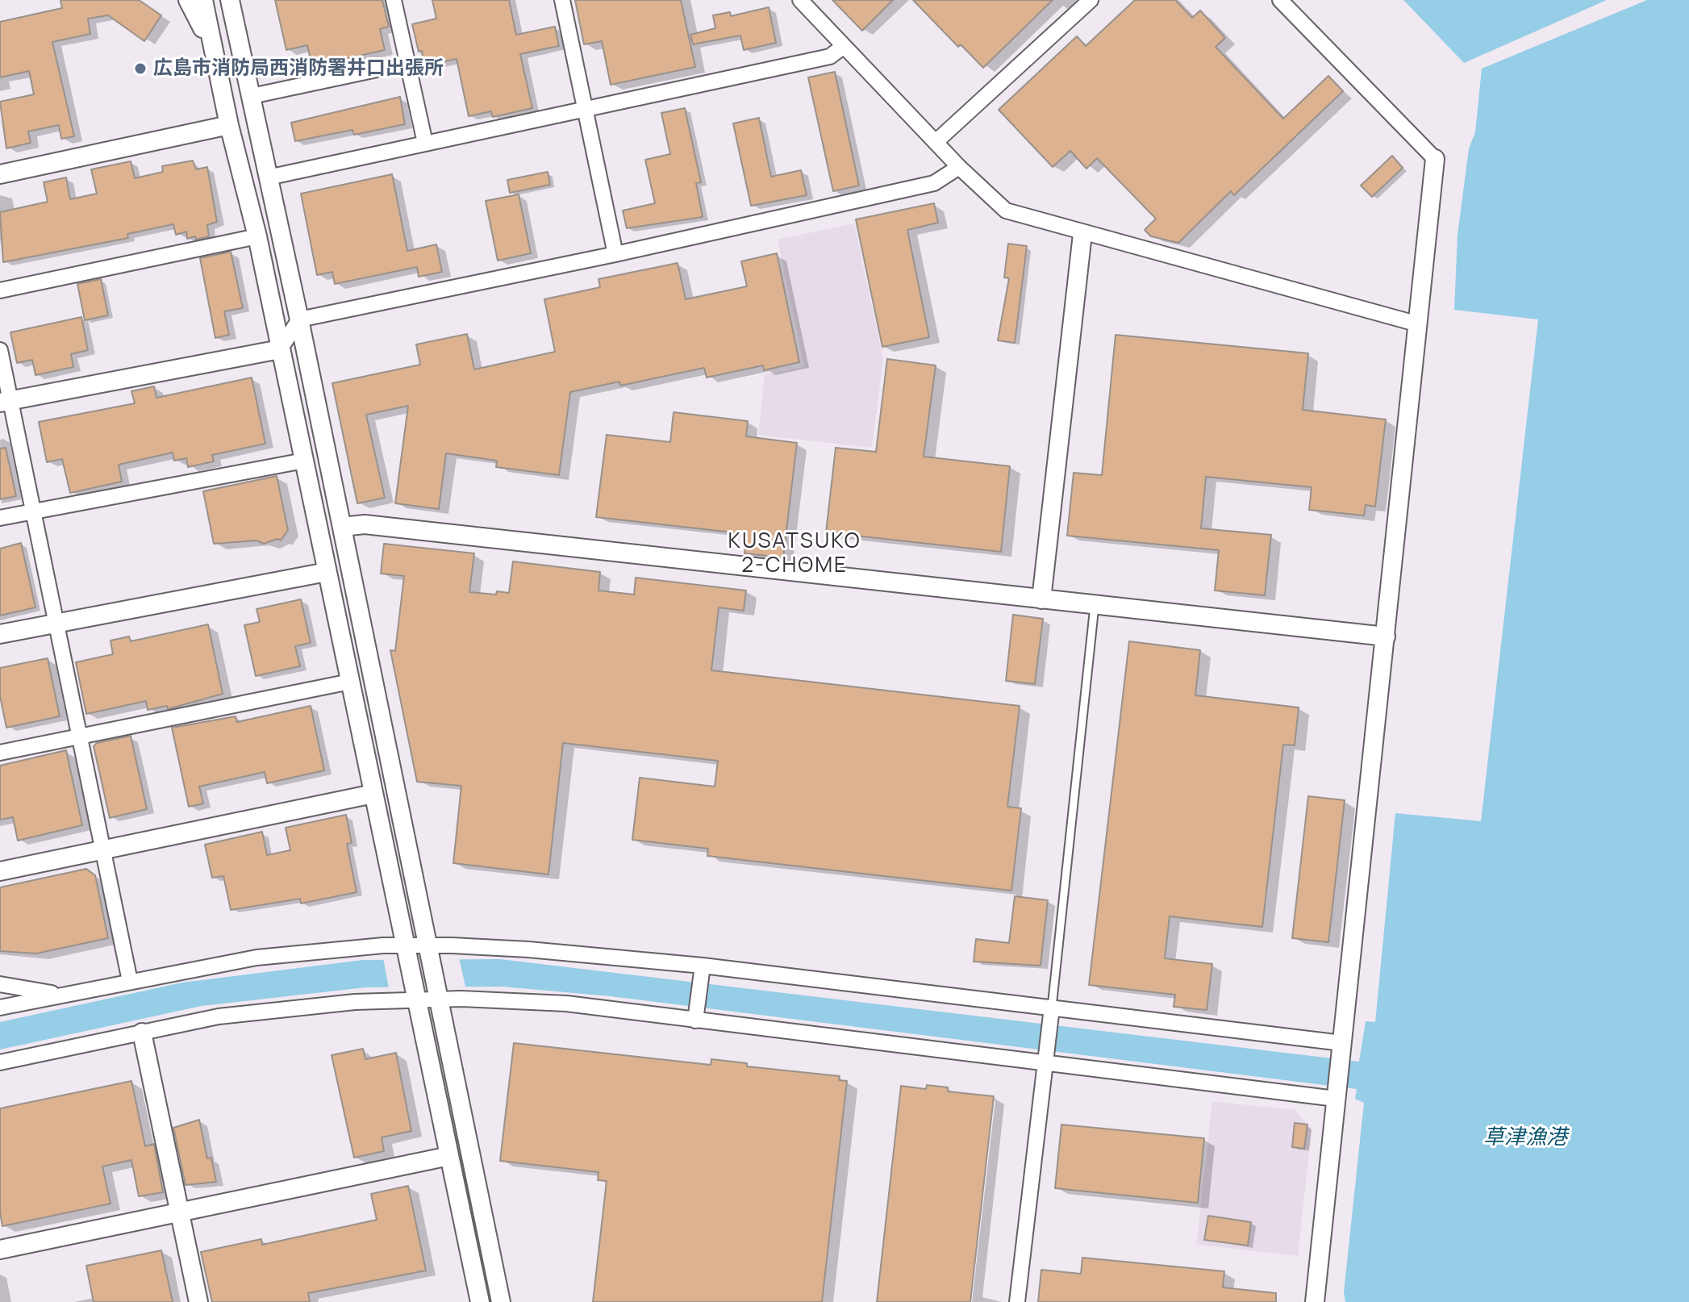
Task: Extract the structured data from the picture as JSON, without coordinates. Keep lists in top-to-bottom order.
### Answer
{
  "districts": ["KUSATSUKO 2-CHOME"],
  "water": ["草津漁港"],
  "places": ["広島市消防局西消防署井口出張所"]
}
